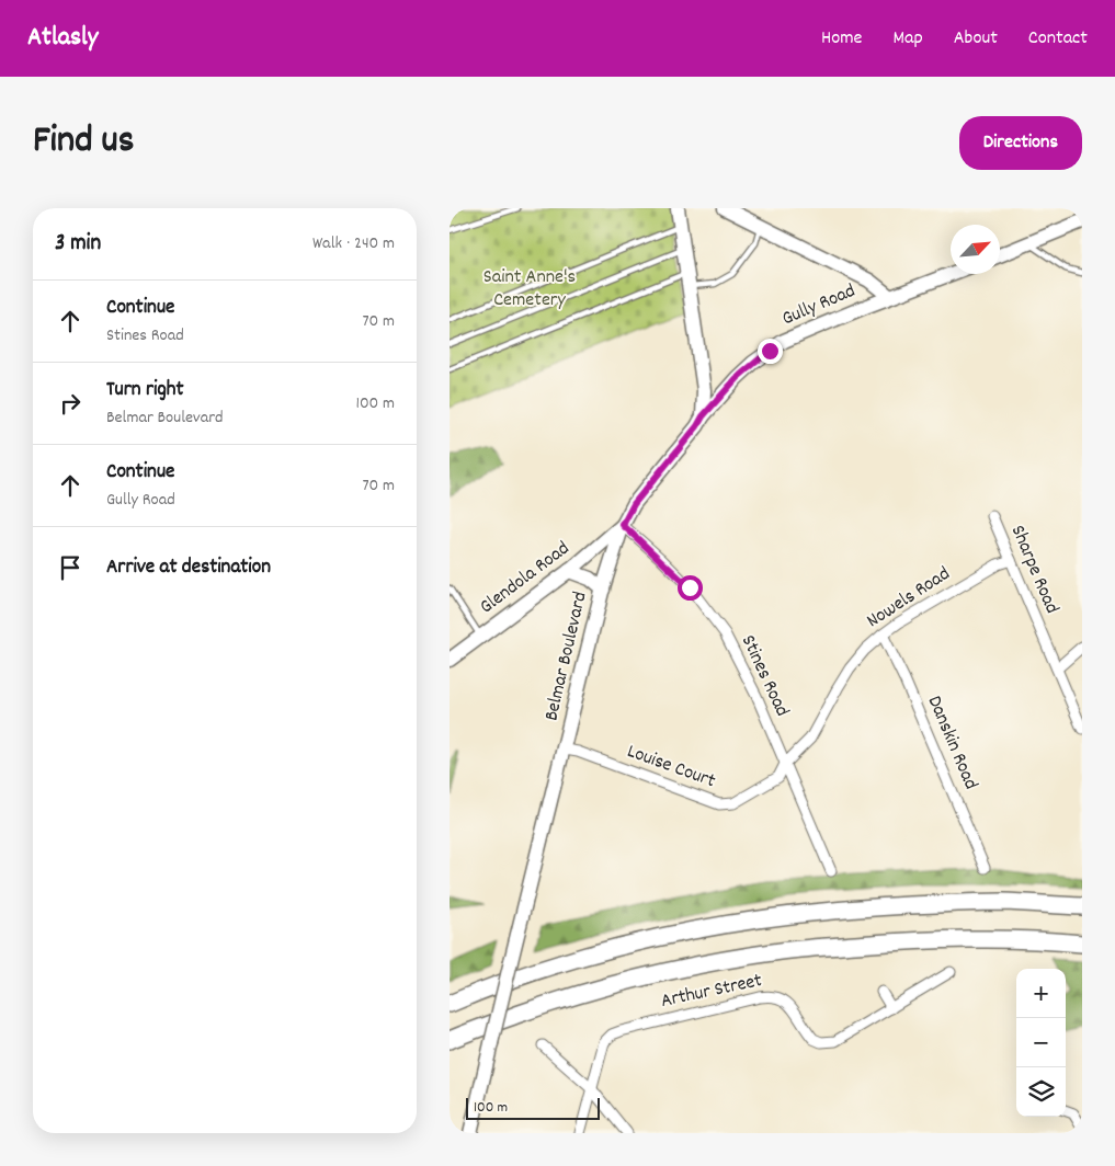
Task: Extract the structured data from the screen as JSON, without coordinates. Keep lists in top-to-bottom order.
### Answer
{
  "streets": {
    "main road": ["Gully Road", "Glendola Road", "Belmar Boulevard"],
    "street": [
      "Sharpe Road",
      "Nowels Road",
      "Stines Road",
      "Danskin Road",
      "Louise Court",
      "Arthur Street"
    ]
  },
  "crossings": [
    ["Gully Road", "Belmar Boulevard"],
    ["Sharpe Road", "Nowels Road"],
    ["Glendola Road", "Belmar Boulevard"],
    ["Glendola Road", "Stines Road"],
    ["Nowels Road", "Stines Road"],
    ["Nowels Road", "Danskin Road"],
    ["Nowels Road", "Louise Court"],
    ["Belmar Boulevard", "Stines Road"],
    ["Belmar Boulevard", "Louise Court"],
    ["Stines Road", "Louise Court"]
  ],
  "parks": ["Saint Anne's Cemetery"],
  "scale_bar": "100 m",
  "north": "top right",
  "page": {
    "header": "Atlasly",
    "nav": [
      "Home",
      "Map",
      "About",
      "Contact"
    ],
    "title": "Find us",
    "buttons": "Directions",
    "heading": ["3 min", "Walk · 240 m"],
    "list": [
      ["Continue", "Stines Road", "70 m"],
      ["Turn right", "Belmar Boulevard", "100 m"],
      ["Continue", "Gully Road", "70 m"],
      "Arrive at destination"
    ],
    "map_buttons": ["+", "−"],
    "scale": "100 m"
  }
}
